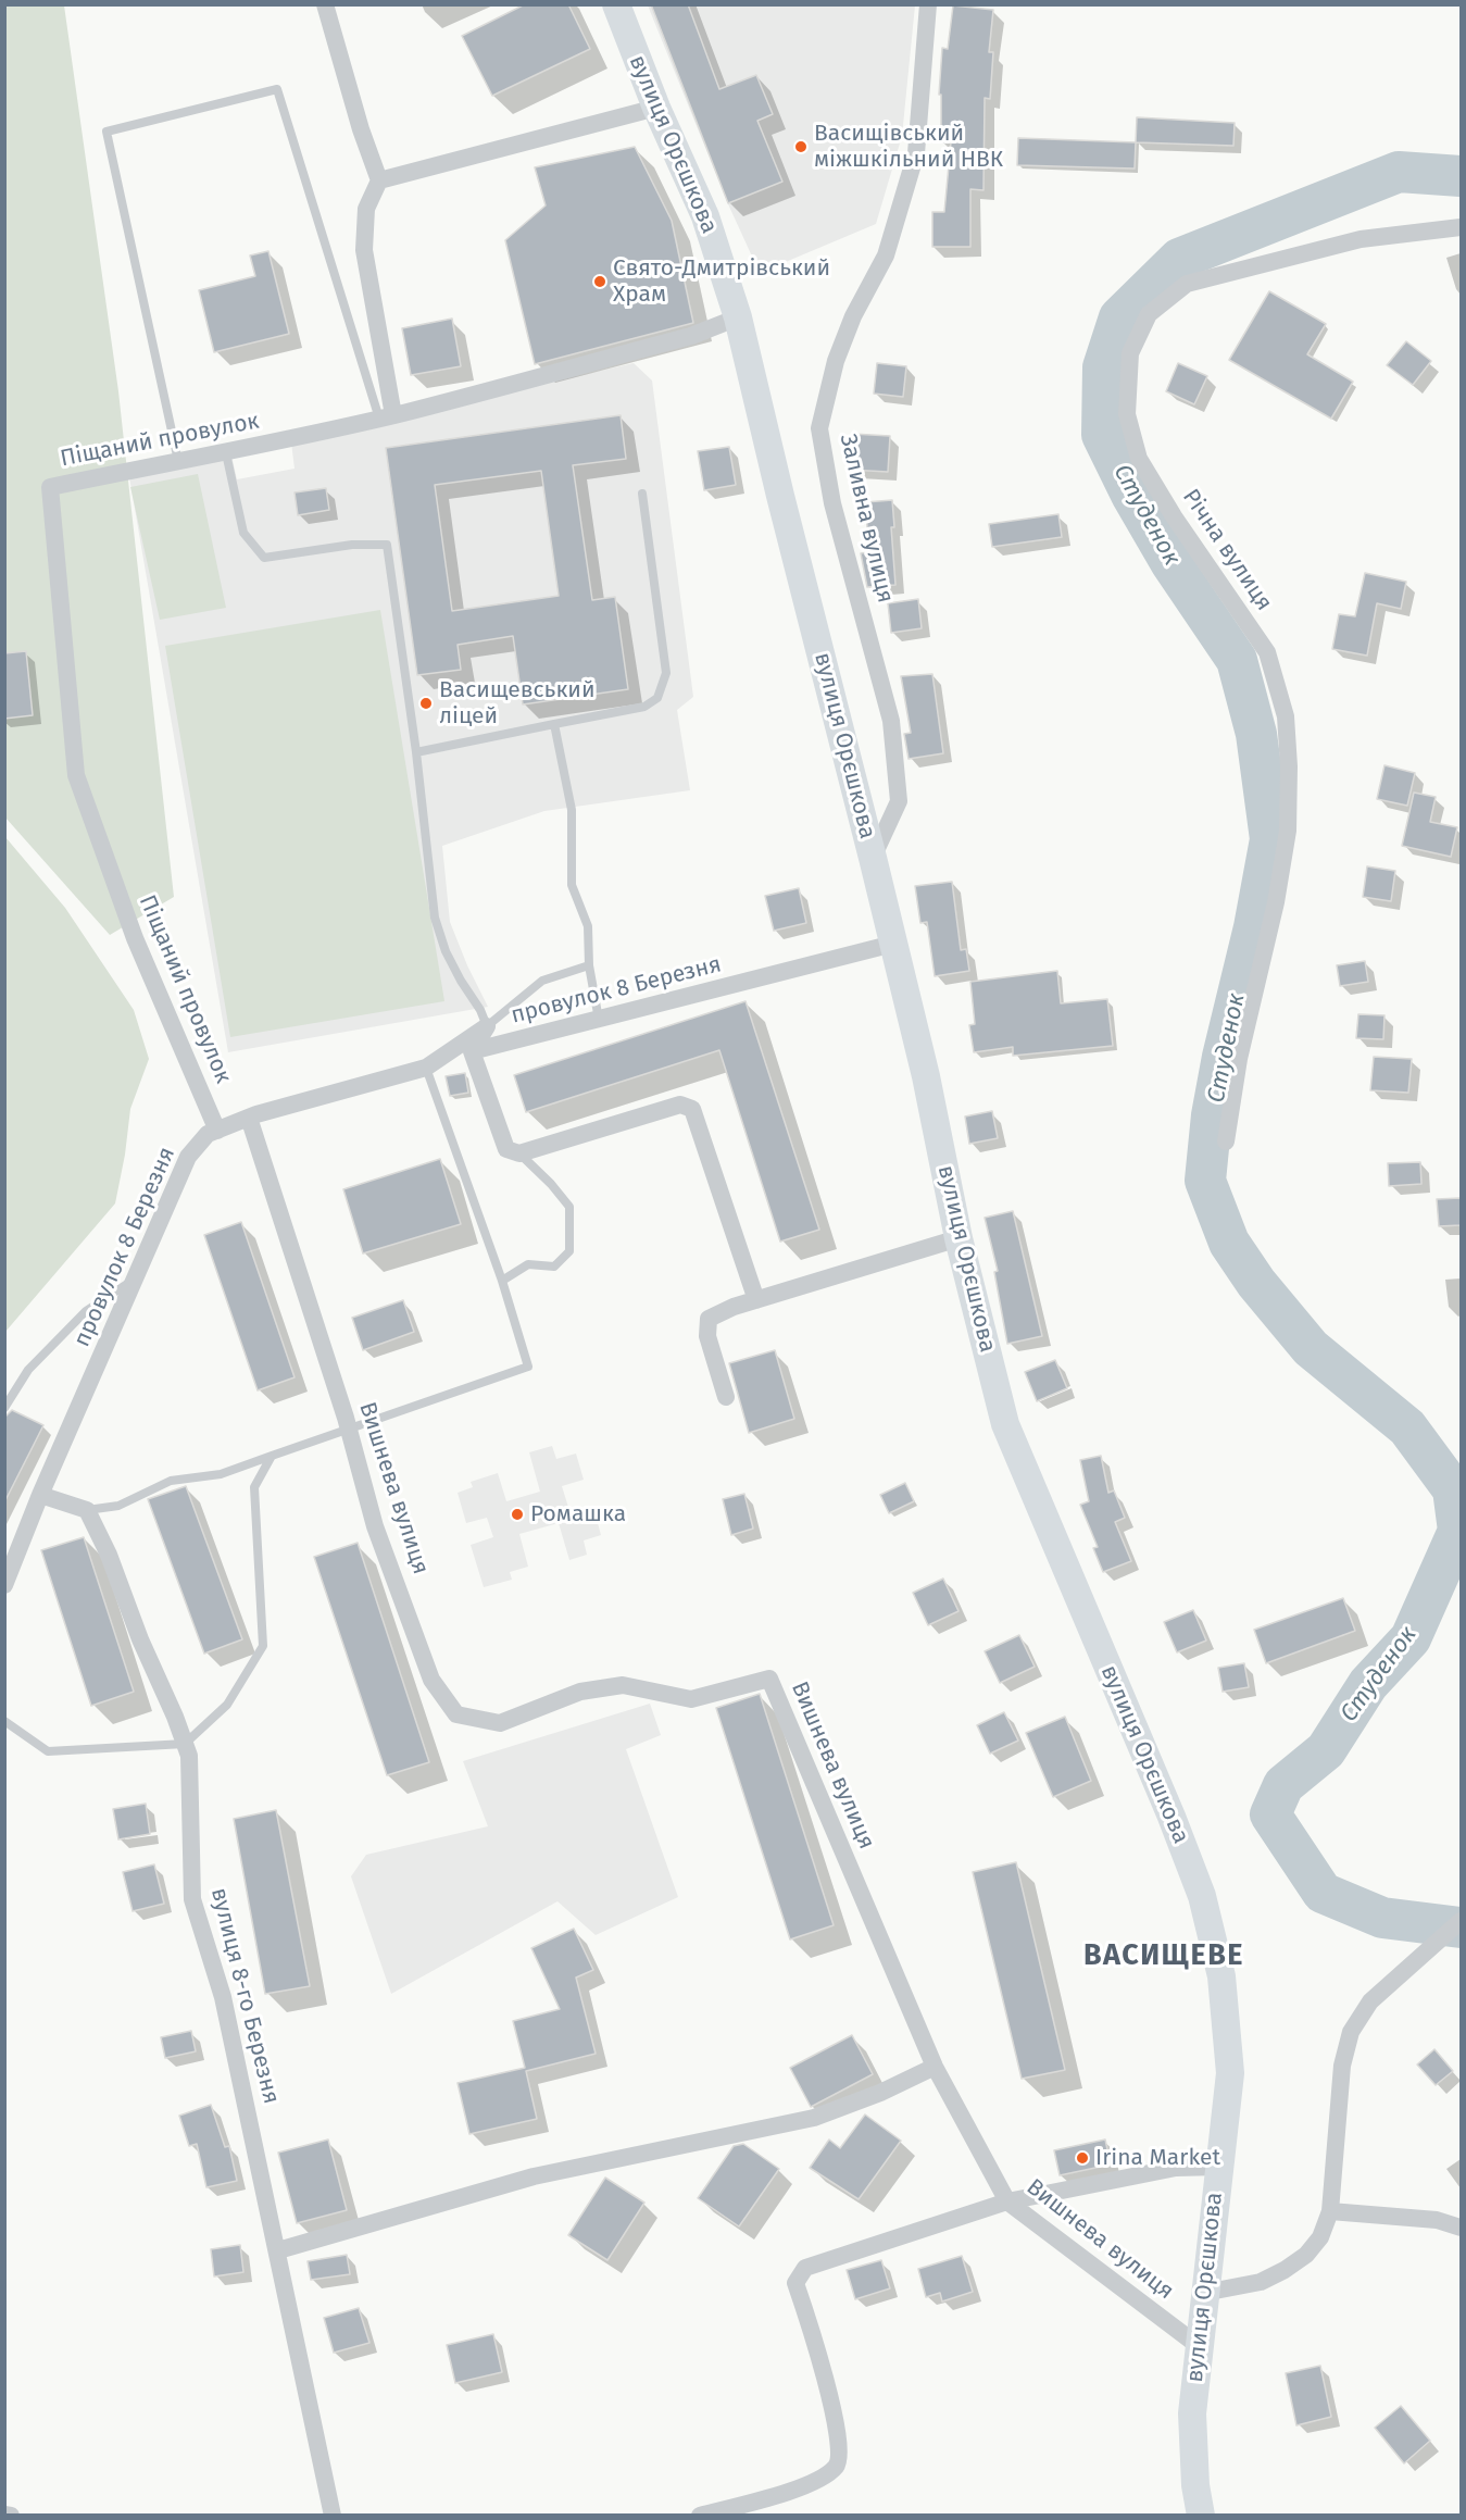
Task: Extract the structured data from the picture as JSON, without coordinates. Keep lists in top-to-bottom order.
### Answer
{
  "streets": {
    "main road": ["вулиця Орєшкова"],
    "street": [
      "Піщаний провулок",
      "Заливна вулиця",
      "Річна вулиця",
      "провулок 8 Березня",
      "Вишнева вулиця",
      "вулиця 8-го Березня"
    ]
  },
  "crossings": [
    ["вулиця Орєшкова", "Піщаний провулок"],
    ["вулиця Орєшкова", "Заливна вулиця"],
    ["вулиця Орєшкова", "провулок 8 Березня"],
    ["вулиця Орєшкова", "Вишнева вулиця"],
    ["Піщаний провулок", "провулок 8 Березня"],
    ["провулок 8 Березня", "Вишнева вулиця"]
  ],
  "districts": ["ВАСИЩЕВЕ"],
  "water": ["Студенок"],
  "places": [
    "Васищівський міжшкільний НВК",
    "Свято-Дмитрівський Храм",
    "Васищевський ліцей",
    "Ромашка",
    "Irina Market"
  ]
}
